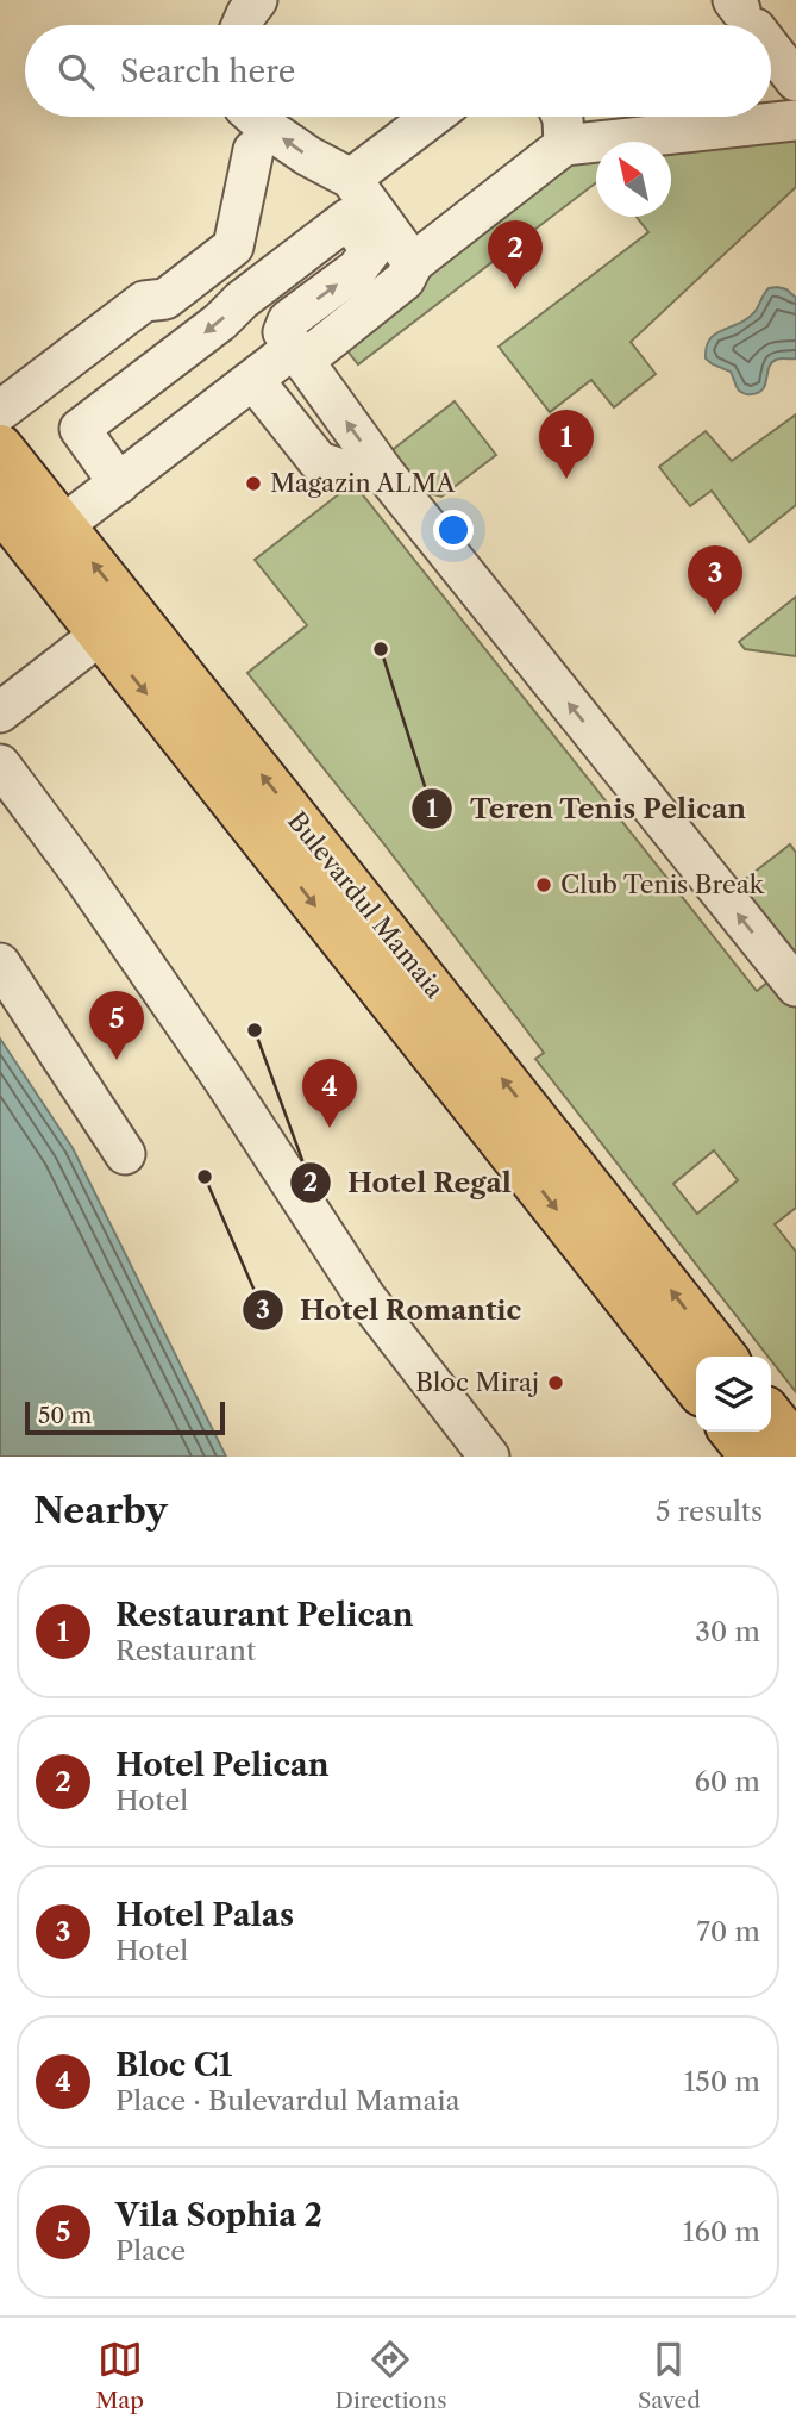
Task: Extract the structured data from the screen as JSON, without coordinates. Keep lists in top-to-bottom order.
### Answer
{
  "streets": {
    "main road": ["Bulevardul Mamaia"]
  },
  "places": [
    "Magazin ALMA",
    "Teren Tenis Pelican",
    "Club Tenis Break",
    "Hotel Regal",
    "Hotel Romantic",
    "Bloc Miraj"
  ],
  "scale_bar": "50 m",
  "north": "top left",
  "page": {
    "search": "Search here",
    "pins": [
      "2",
      "1",
      "3",
      "5",
      "4"
    ],
    "scale": "50 m",
    "heading": ["Nearby", "5 results"],
    "list": [
      {
        "mark": "1",
        "name": "Restaurant Pelican",
        "note": "Restaurant",
        "value": "30 m"
      },
      {
        "mark": "2",
        "name": "Hotel Pelican",
        "note": "Hotel",
        "value": "60 m"
      },
      {
        "mark": "3",
        "name": "Hotel Palas",
        "note": "Hotel",
        "value": "70 m"
      },
      {
        "mark": "4",
        "name": "Bloc C1",
        "note": "Place · Bulevardul Mamaia",
        "value": "150 m"
      },
      {
        "mark": "5",
        "name": "Vila Sophia 2",
        "note": "Place",
        "value": "160 m"
      }
    ],
    "nav": ["Map", "Directions", "Saved"]
  }
}
